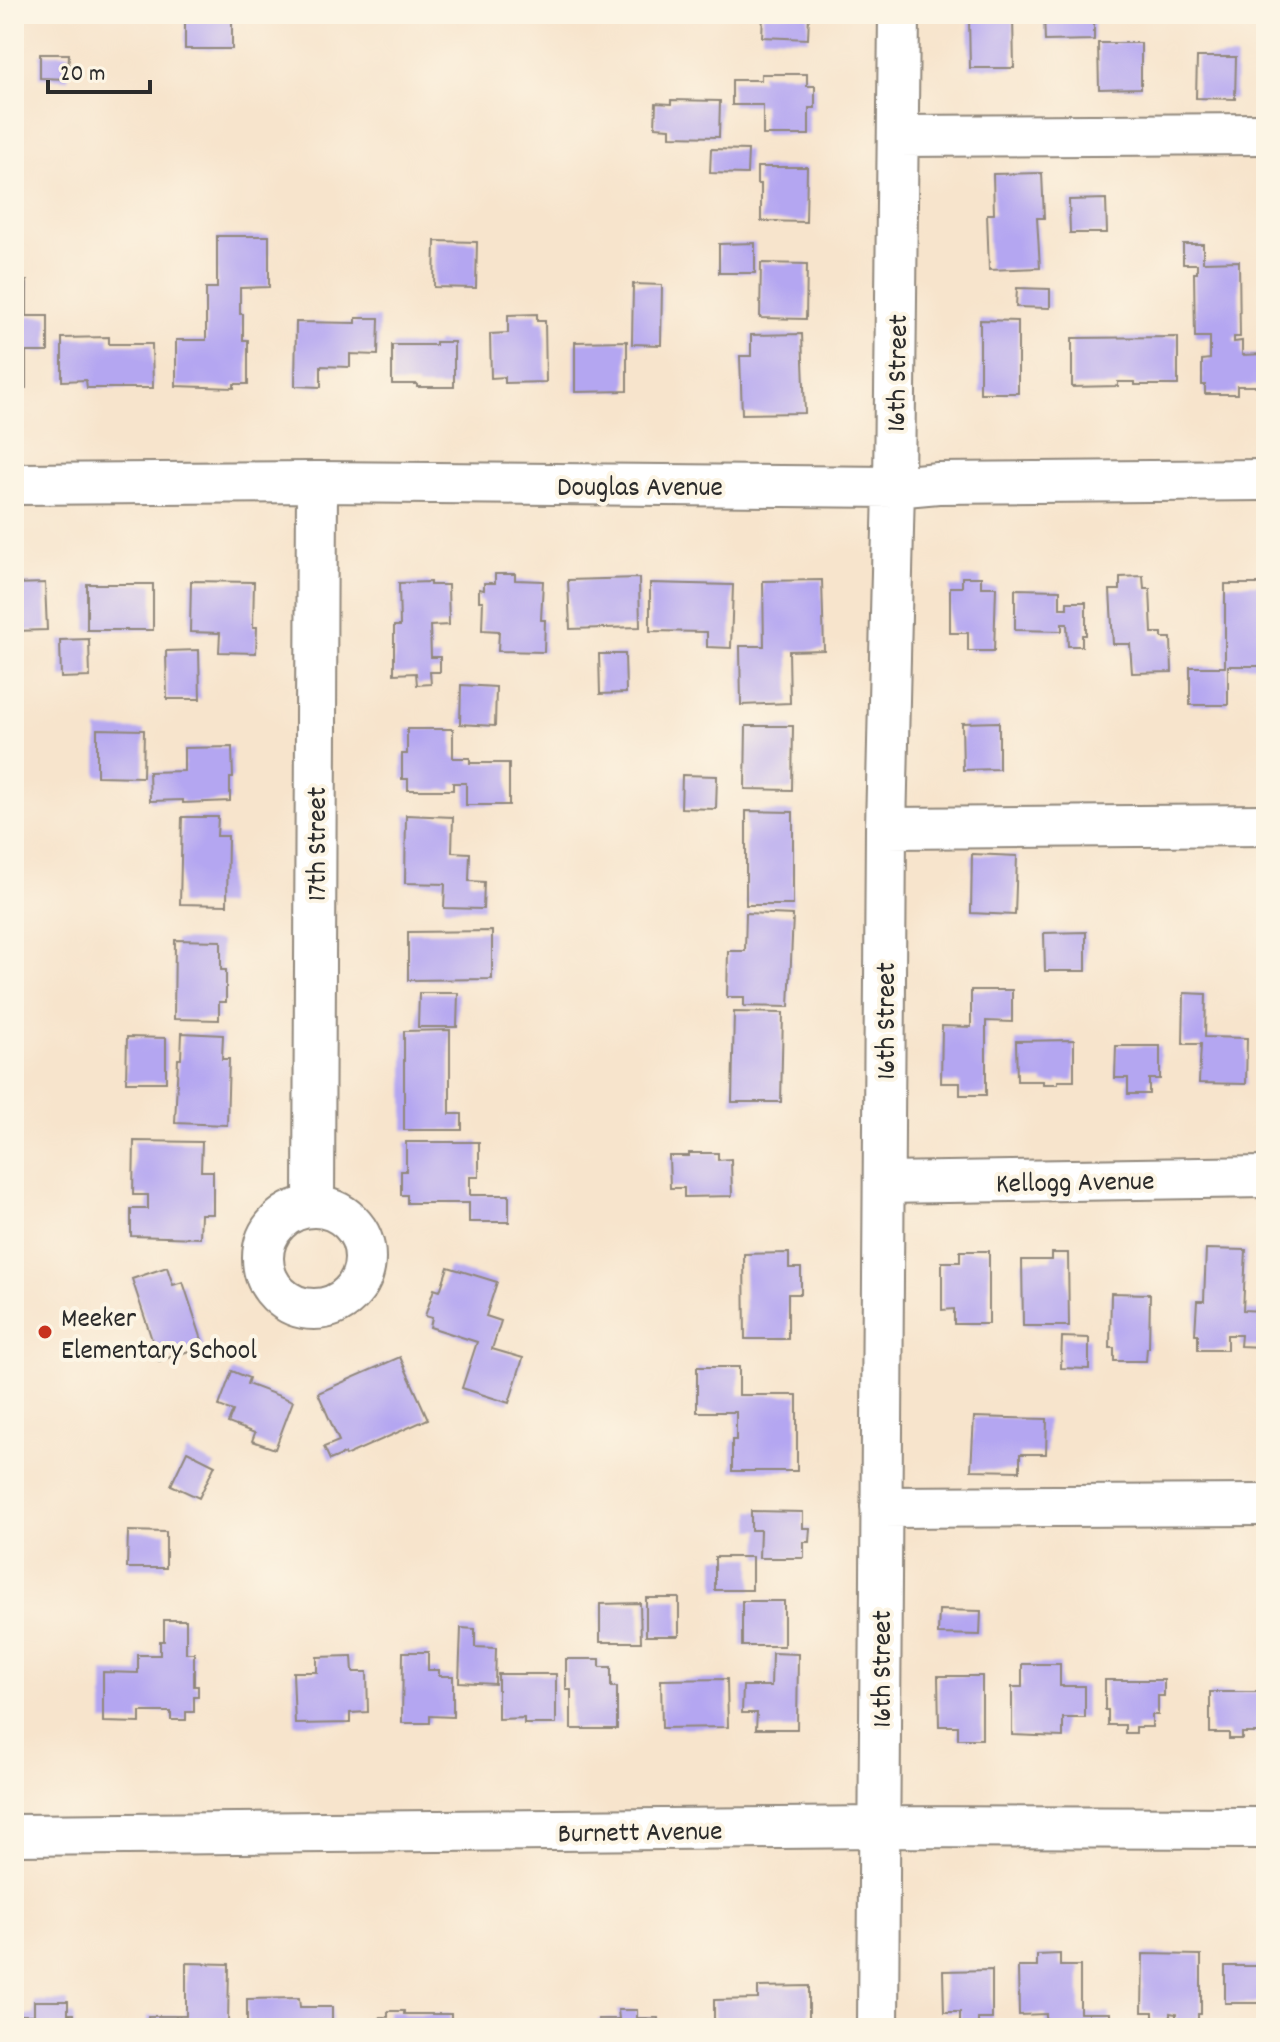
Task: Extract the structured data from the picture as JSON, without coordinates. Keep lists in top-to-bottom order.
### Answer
{
  "streets": {
    "street": [
      "16th Street",
      "Douglas Avenue",
      "17th Street",
      "Kellogg Avenue",
      "Burnett Avenue"
    ]
  },
  "crossings": [
    ["16th Street", "Douglas Avenue"],
    ["16th Street", "Kellogg Avenue"],
    ["16th Street", "Burnett Avenue"],
    ["Douglas Avenue", "17th Street"]
  ],
  "places": ["Meeker Elementary School"],
  "scale_bar": "20 m"
}
